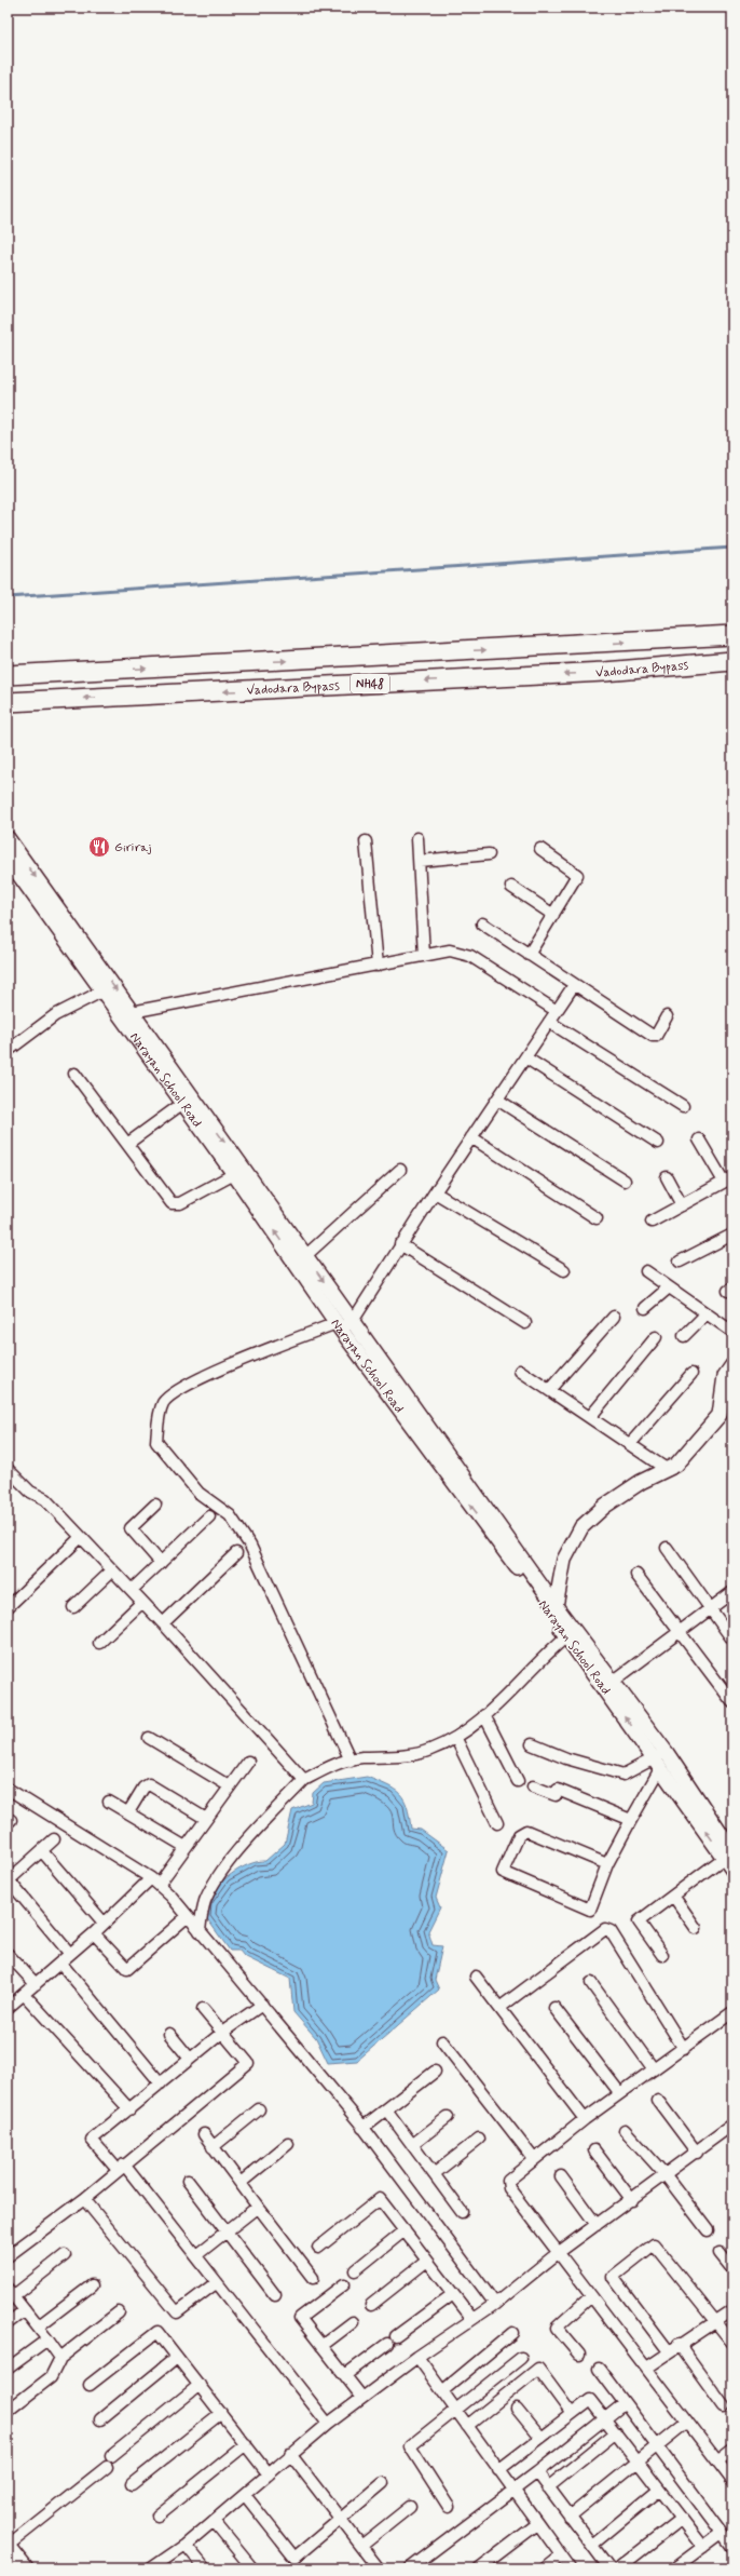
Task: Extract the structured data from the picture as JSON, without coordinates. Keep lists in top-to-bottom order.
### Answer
{
  "streets": {
    "highway": ["Vadodara Bypass", "NH48"],
    "street": ["Narayan School Road"]
  },
  "places": {
    "restaurant": ["Giriraj"]
  }
}
